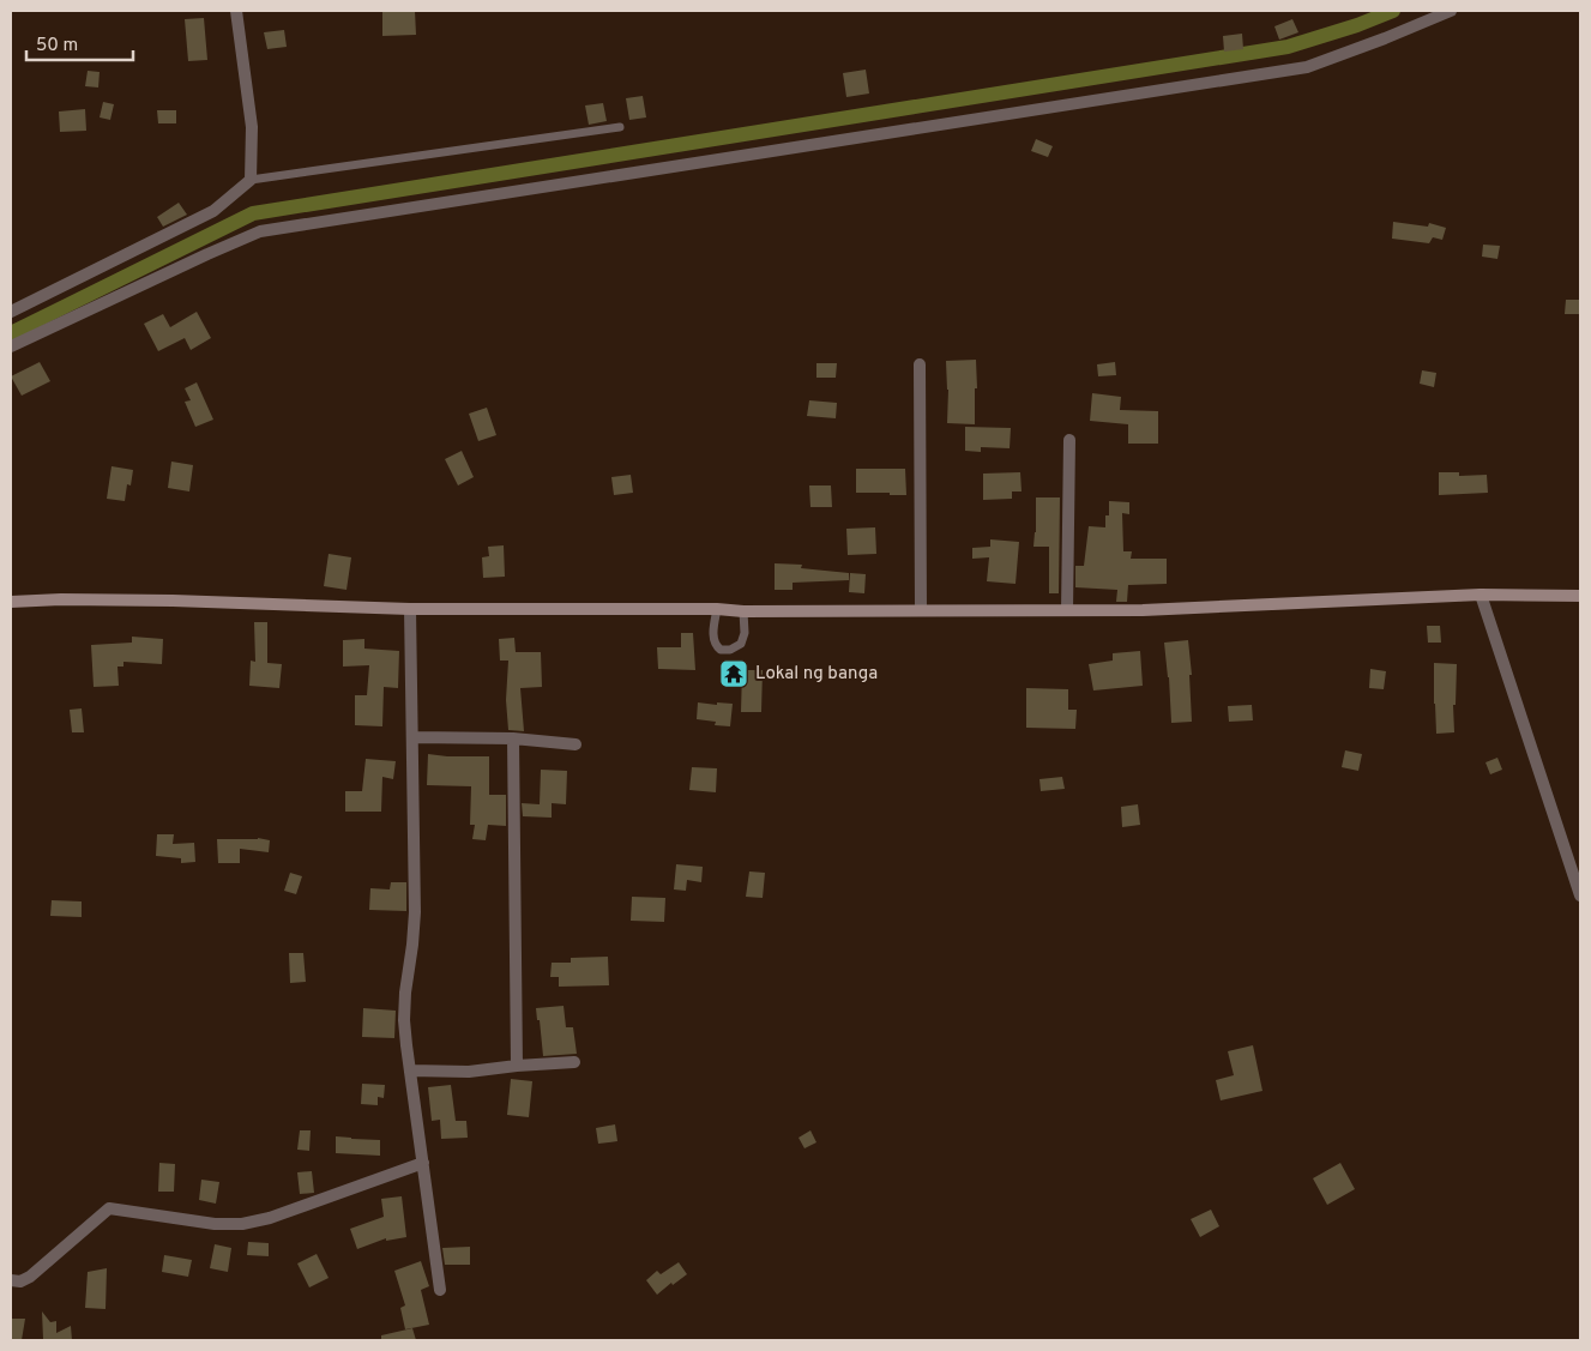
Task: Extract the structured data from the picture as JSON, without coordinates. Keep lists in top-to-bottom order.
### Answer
{
  "places": {
    "temple": ["Lokal ng banga"]
  },
  "scale_bar": "50 m"
}
